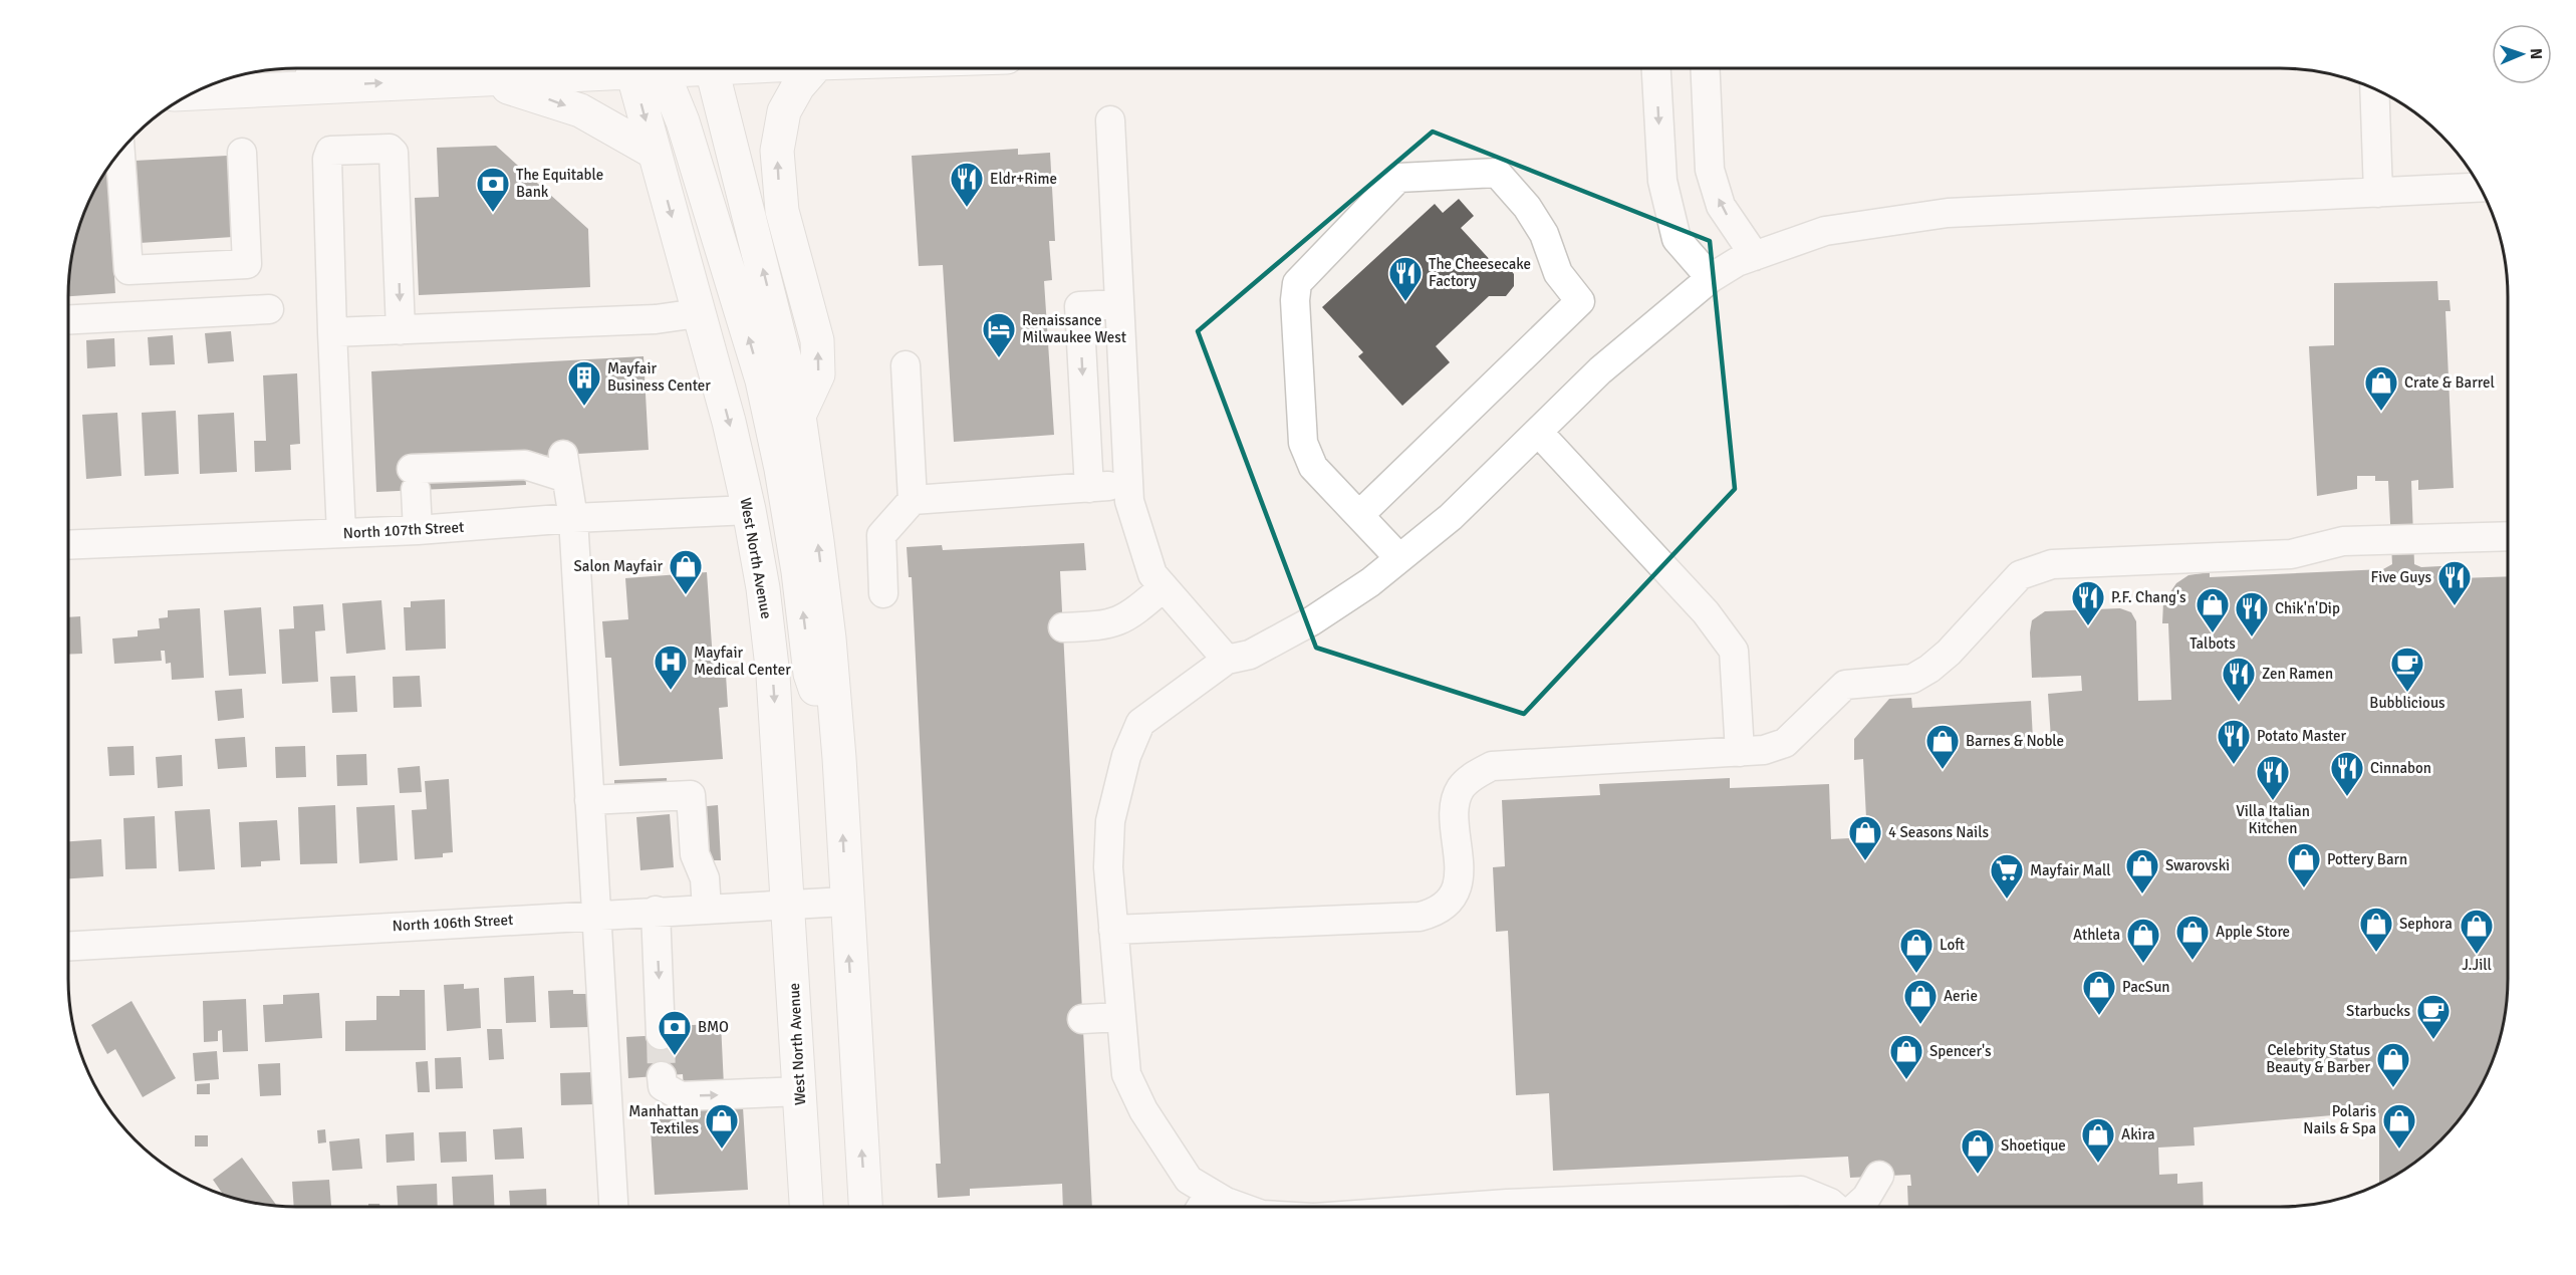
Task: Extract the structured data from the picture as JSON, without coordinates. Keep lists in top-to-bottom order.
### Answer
{
  "streets": {
    "main road": ["West North Avenue"],
    "street": ["North 107th Street", "North 106th Street"]
  },
  "crossings": [
    ["North 107th Street", "West North Avenue"],
    ["West North Avenue", "North 106th Street"]
  ],
  "places": {
    "restaurant": [
      "Eldr+Rime",
      "The Cheesecake Factory",
      "Five Guys",
      "P.F. Chang's",
      "Chik'n'Dip",
      "Zen Ramen",
      "Potato Master",
      "Cinnabon",
      "Villa Italian Kitchen"
    ],
    "bank": ["The Equitable Bank", "BMO"],
    "hotel": ["Renaissance Milwaukee West"],
    "building": ["Mayfair Business Center"],
    "shop": [
      "Crate & Barrel",
      "Salon Mayfair",
      "Talbots",
      "Barnes & Noble",
      "4 Seasons Nails",
      "Pottery Barn",
      "Swarovski",
      "Sephora",
      "J.Jill",
      "Apple Store",
      "Athleta",
      "Loft",
      "PacSun",
      "Aerie",
      "Spencer's",
      "Celebrity Status Beauty & Barber",
      "Manhattan Textiles",
      "Polaris Nails & Spa",
      "Akira",
      "Shoetique"
    ],
    "hospital": ["Mayfair Medical Center"],
    "cafe": ["Bubblicious", "Starbucks"],
    "supermarket": ["Mayfair Mall"]
  },
  "north": "right"
}
